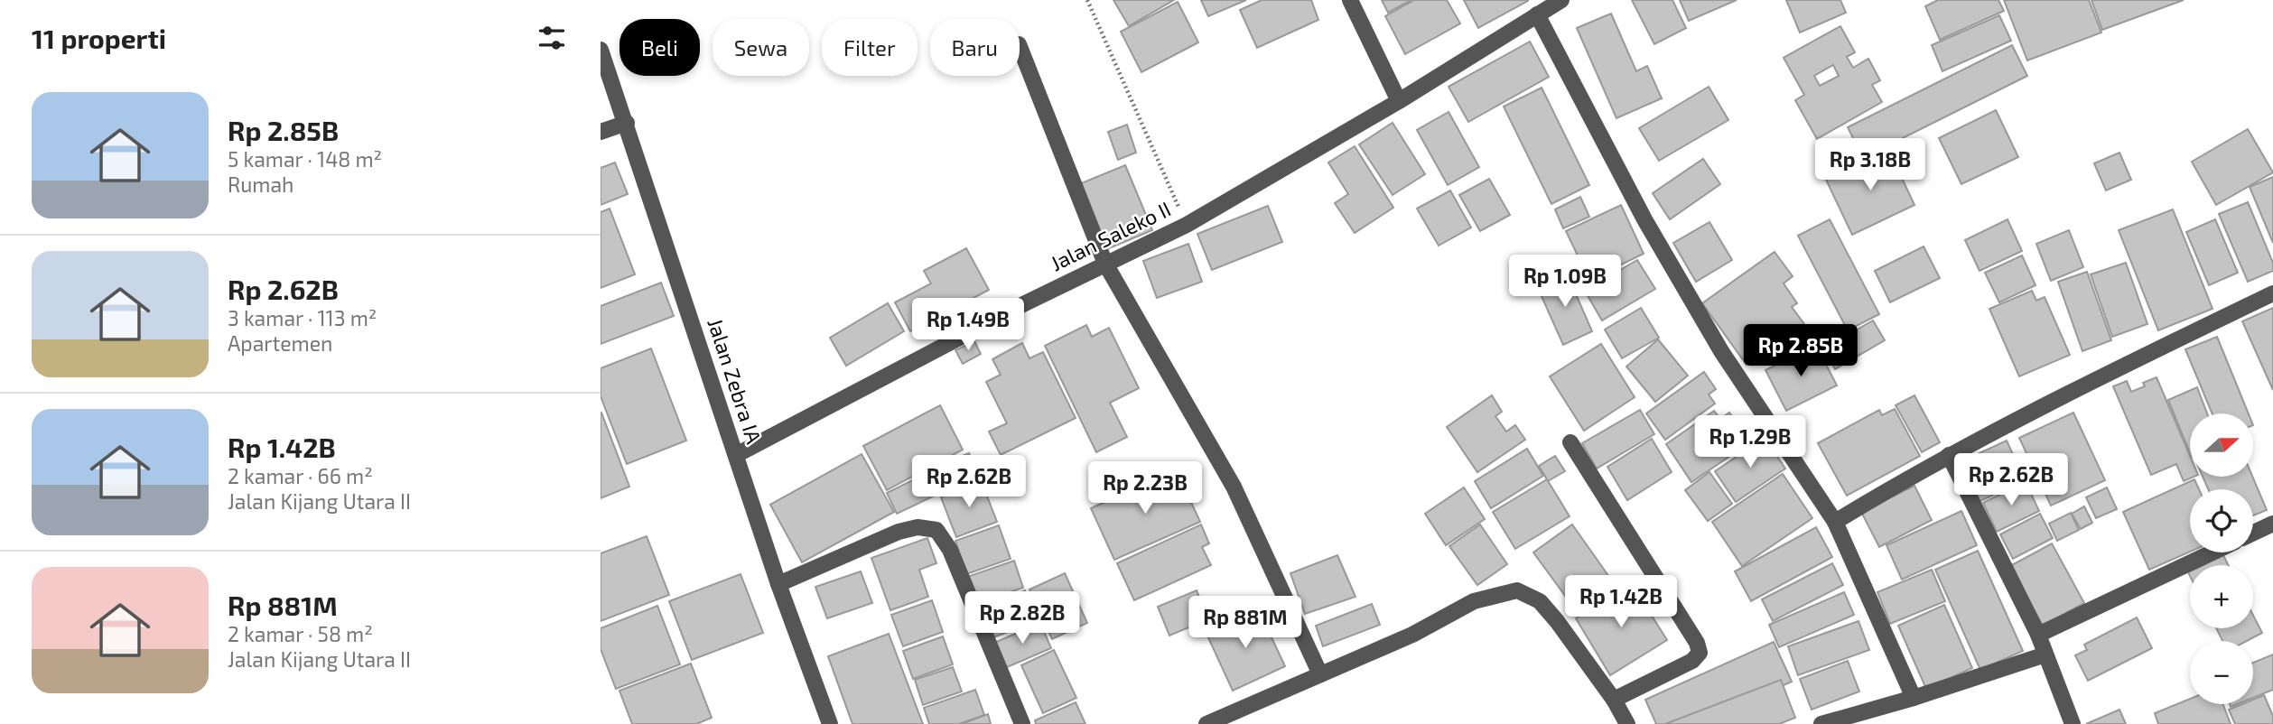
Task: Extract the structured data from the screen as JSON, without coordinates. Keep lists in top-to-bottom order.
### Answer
{
  "streets": {
    "street": ["Jalan Saleko II", "Jalan Zebra IA"]
  },
  "crossings": [
    ["Jalan Saleko II", "Jalan Zebra IA"]
  ],
  "north": "right",
  "page": {
    "heading": "11 properti",
    "chip": [
      "Beli",
      "Sewa",
      "Filter",
      "Baru"
    ],
    "list": [
      {
        "name": "Rp 2.85B",
        "note": "5 kamar · 148 m² · Rumah"
      },
      {
        "name": "Rp 2.62B",
        "note": "3 kamar · 113 m² · Apartemen"
      },
      {
        "name": "Rp 1.42B",
        "note": "2 kamar · 66 m² · Jalan Kijang Utara II"
      },
      {
        "name": "Rp 881M",
        "note": "2 kamar · 58 m² · Jalan Kijang Utara II"
      }
    ],
    "price": [
      "Rp 3.18B",
      "Rp 1.09B",
      "Rp 1.49B",
      "Rp 2.85B",
      "Rp 1.29B",
      "Rp 2.62B",
      "Rp 2.62B",
      "Rp 2.23B",
      "Rp 1.42B",
      "Rp 2.82B",
      "Rp 881M"
    ],
    "map_buttons": ["+", "−"]
  }
}
